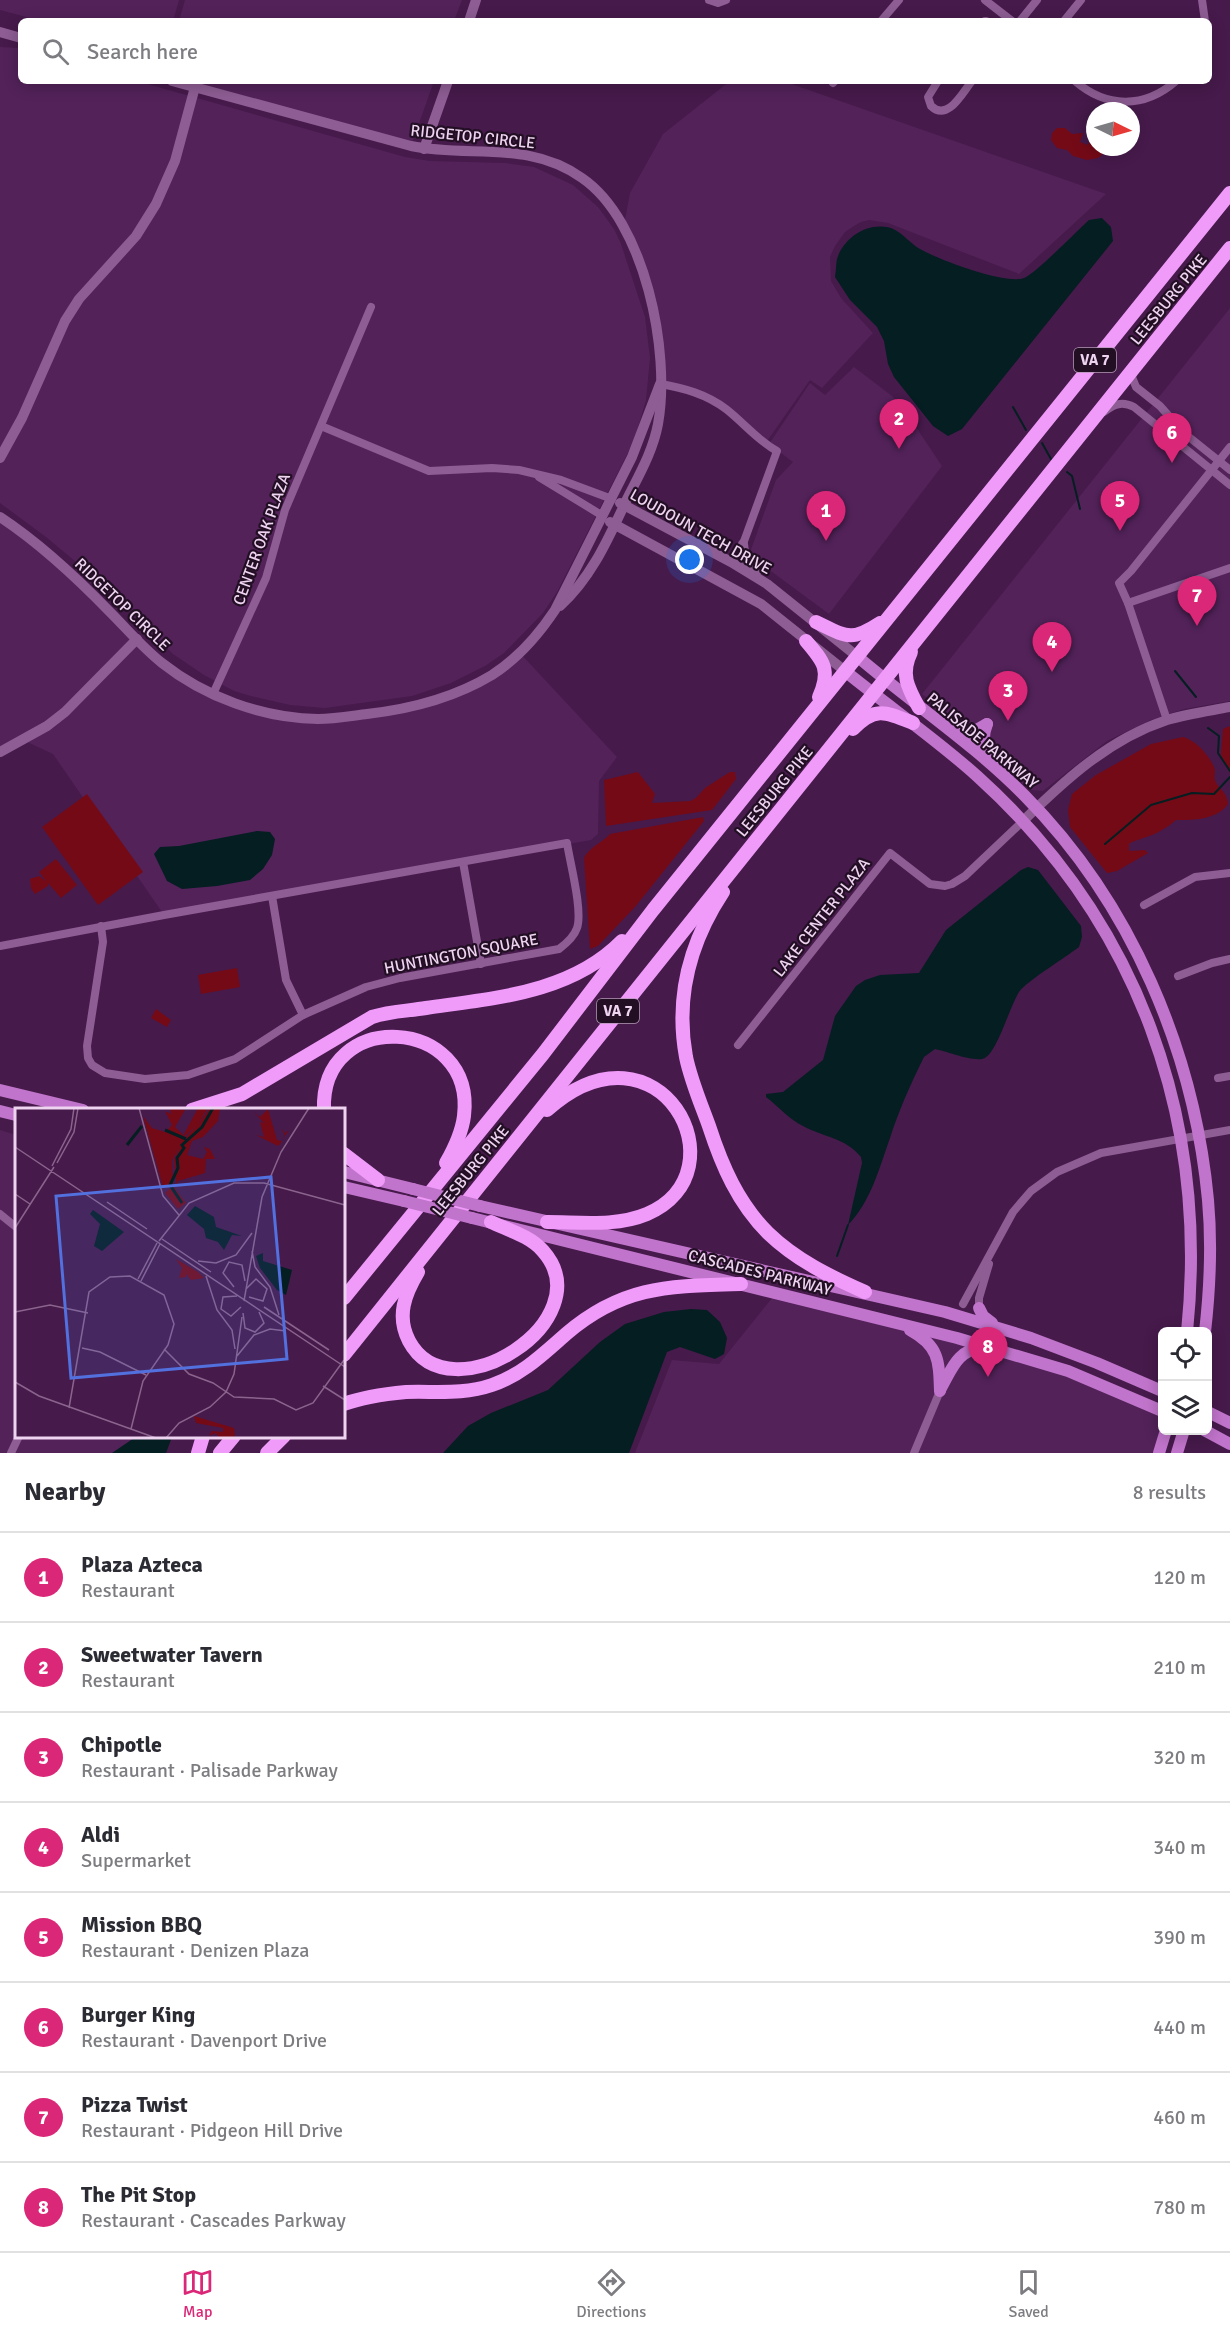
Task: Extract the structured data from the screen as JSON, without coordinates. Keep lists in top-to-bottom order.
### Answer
{
  "streets": {
    "highway": ["LEESBURG PIKE", "VA 7"],
    "main road": ["PALISADE PARKWAY", "CASCADES PARKWAY"],
    "street": [
      "RIDGETOP CIRCLE",
      "LOUDOUN TECH DRIVE",
      "CENTER OAK PLAZA",
      "LAKE CENTER PLAZA",
      "HUNTINGTON SQUARE"
    ]
  },
  "crossings": [
    ["RIDGETOP CIRCLE", "LOUDOUN TECH DRIVE"],
    ["RIDGETOP CIRCLE", "CENTER OAK PLAZA"],
    ["LEESBURG PIKE", "VA 7"],
    ["LEESBURG PIKE", "LOUDOUN TECH DRIVE"],
    ["LEESBURG PIKE", "PALISADE PARKWAY"],
    ["VA 7", "LOUDOUN TECH DRIVE"],
    ["VA 7", "PALISADE PARKWAY"],
    ["LOUDOUN TECH DRIVE", "PALISADE PARKWAY"],
    ["PALISADE PARKWAY", "LAKE CENTER PLAZA"]
  ],
  "north": "right",
  "page": {
    "search": "Search here",
    "pins": [
      "2",
      "6",
      "5",
      "1",
      "7",
      "4",
      "3",
      "8"
    ],
    "heading": ["Nearby", "8 results"],
    "list": [
      {
        "mark": "1",
        "name": "Plaza Azteca",
        "note": "Restaurant",
        "value": "120 m"
      },
      {
        "mark": "2",
        "name": "Sweetwater Tavern",
        "note": "Restaurant",
        "value": "210 m"
      },
      {
        "mark": "3",
        "name": "Chipotle",
        "note": "Restaurant · Palisade Parkway",
        "value": "320 m"
      },
      {
        "mark": "4",
        "name": "Aldi",
        "note": "Supermarket",
        "value": "340 m"
      },
      {
        "mark": "5",
        "name": "Mission BBQ",
        "note": "Restaurant · Denizen Plaza",
        "value": "390 m"
      },
      {
        "mark": "6",
        "name": "Burger King",
        "note": "Restaurant · Davenport Drive",
        "value": "440 m"
      },
      {
        "mark": "7",
        "name": "Pizza Twist",
        "note": "Restaurant · Pidgeon Hill Drive",
        "value": "460 m"
      },
      {
        "mark": "8",
        "name": "The Pit Stop",
        "note": "Restaurant · Cascades Parkway",
        "value": "780 m"
      }
    ],
    "nav": ["Map", "Directions", "Saved"]
  }
}
